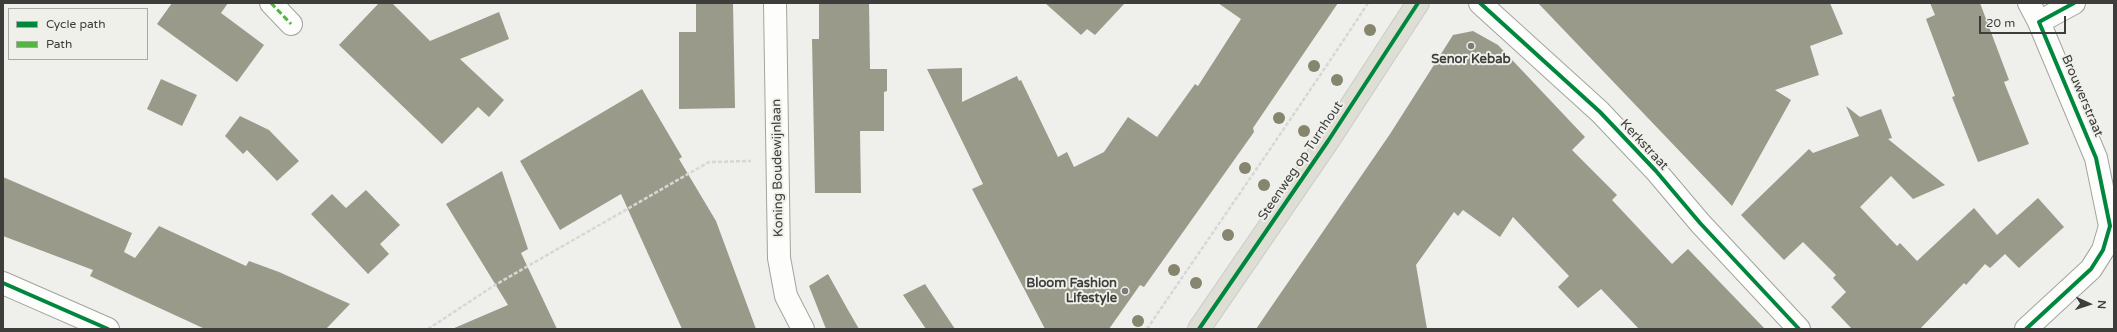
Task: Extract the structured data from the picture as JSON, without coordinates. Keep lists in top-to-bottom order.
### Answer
{
  "streets": {
    "main road": ["Steenweg op Turnhout"],
    "street": ["Brouwerstraat", "Kerkstraat", "Koning Boudewijnlaan"]
  },
  "places": ["Senor Kebab", "Bloom Fashion Lifestyle"],
  "legend": ["Cycle path", "Path"],
  "scale_bar": "20 m",
  "north": "right"
}
